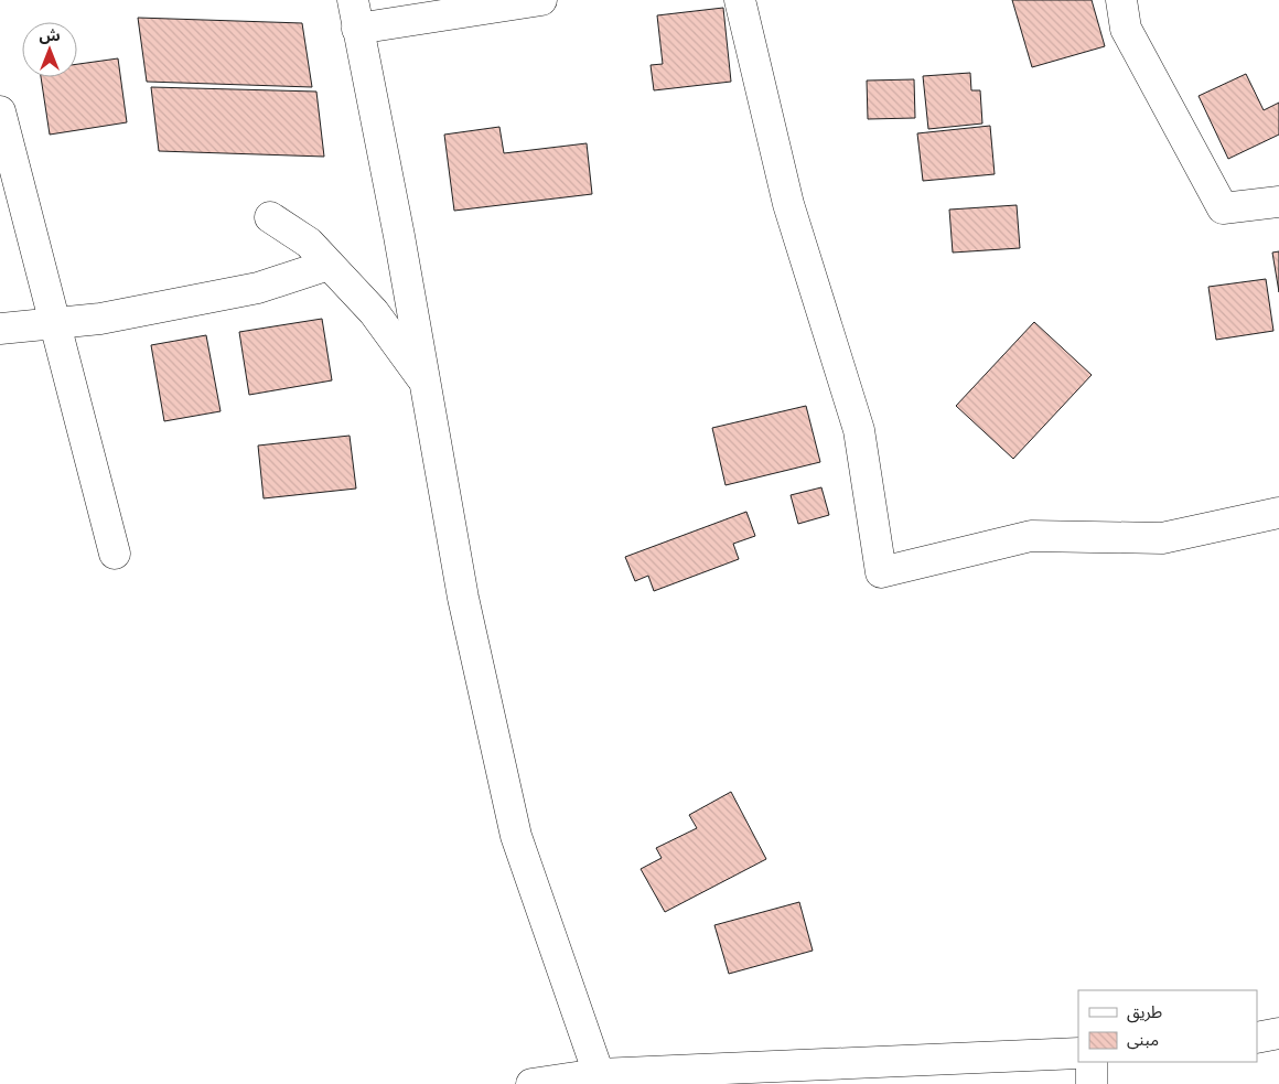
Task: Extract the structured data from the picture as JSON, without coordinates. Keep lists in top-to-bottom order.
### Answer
{
  "legend": ["طريق", "مبنى"],
  "north": "top"
}
